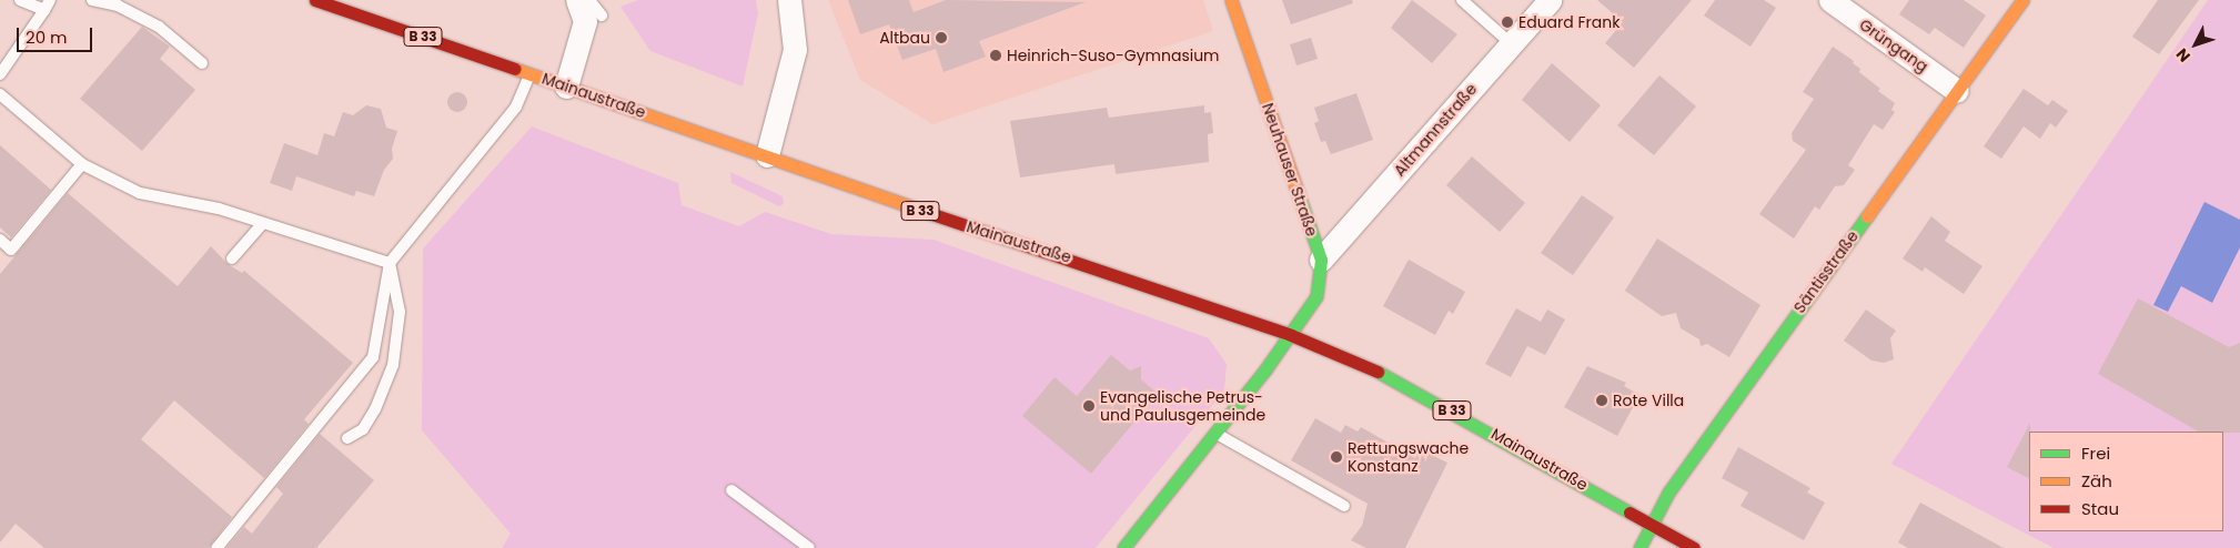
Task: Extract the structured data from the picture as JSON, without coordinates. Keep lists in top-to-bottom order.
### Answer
{
  "streets": {
    "main road": [
      "B 33",
      "Mainaustraße",
      "Neuhauser Straße",
      "Säntisstraße"
    ],
    "street": ["Grüngang", "Altmannstraße"]
  },
  "crossings": [
    ["Grüngang", "Säntisstraße"],
    ["Mainaustraße", "Neuhauser Straße"],
    ["Mainaustraße", "Säntisstraße"],
    ["Altmannstraße", "Neuhauser Straße"]
  ],
  "places": [
    "Eduard Frank",
    "Altbau",
    "Heinrich-Suso-Gymnasium",
    "Rote Villa",
    "Evangelische Petrus- und Paulusgemeinde",
    "Rettungswache Konstanz"
  ],
  "legend": ["Frei", "Zäh", "Stau"],
  "scale_bar": "20 m",
  "north": "bottom left"
}
